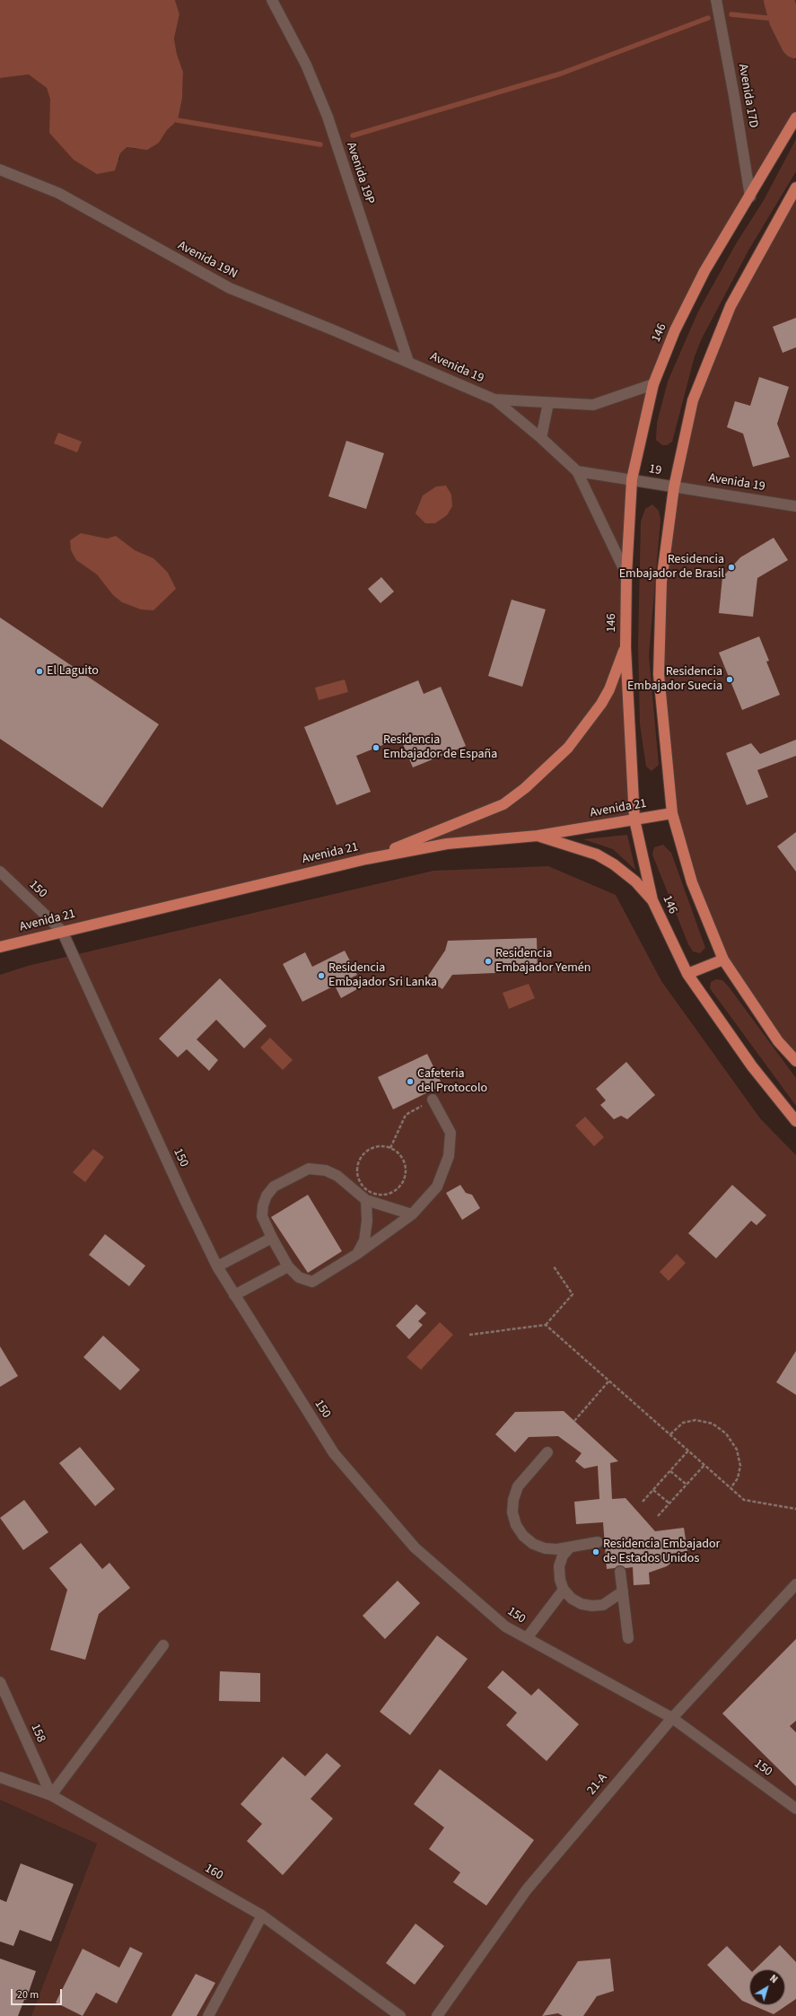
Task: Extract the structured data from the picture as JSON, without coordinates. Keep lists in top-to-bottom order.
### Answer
{
  "streets": {
    "main road": ["146", "Avenida 21"],
    "street": [
      "Avenida 17D",
      "Avenida 19P",
      "Avenida 19N",
      "Avenida 19",
      "19",
      "150",
      "158",
      "21-A",
      "160"
    ]
  },
  "crossings": [
    ["Avenida 17D", "146"],
    ["Avenida 19P", "Avenida 19N"],
    ["Avenida 19P", "Avenida 19"],
    ["Avenida 19N", "Avenida 19"],
    ["146", "Avenida 19"],
    ["146", "19"],
    ["146", "Avenida 21"],
    ["Avenida 19", "19"],
    ["Avenida 21", "150"],
    ["150", "21-A"],
    ["158", "160"]
  ],
  "places": [
    "Residencia Embajador de Brasil",
    "El Laguito",
    "Residencia Embajador Suecia",
    "Residencia Embajador de España",
    "Residencia Embajador Yemén",
    "Residencia Embajador Sri Lanka",
    "Cafeteria del Protocolo",
    "Residencia Embajador de Estados Unidos"
  ],
  "scale_bar": "20 m",
  "north": "top right"
}
